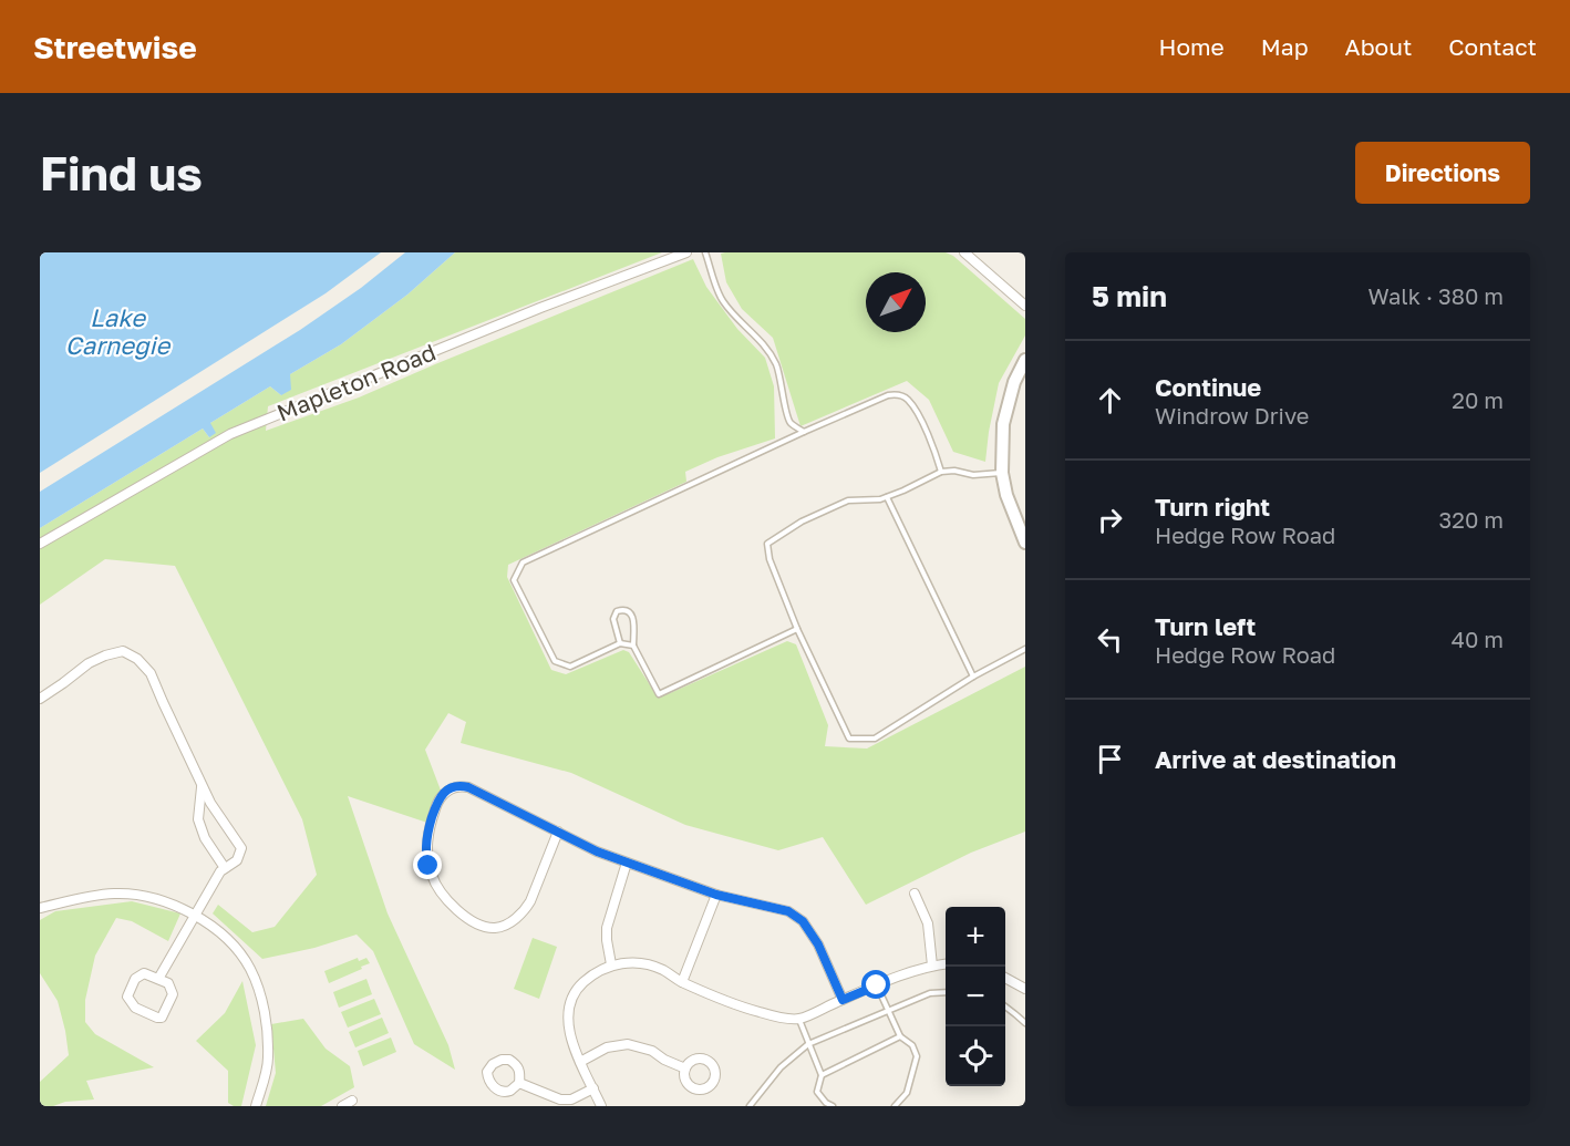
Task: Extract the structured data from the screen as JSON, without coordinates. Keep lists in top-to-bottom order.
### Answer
{
  "streets": {
    "street": ["Mapleton Road"]
  },
  "water": ["Lake Carnegie"],
  "north": "top right",
  "page": {
    "header": "Streetwise",
    "nav": [
      "Home",
      "Map",
      "About",
      "Contact"
    ],
    "buttons": "Directions",
    "title": "Find us",
    "heading": ["5 min", "Walk · 380 m"],
    "list": [
      ["Continue", "Windrow Drive", "20 m"],
      ["Turn right", "Hedge Row Road", "320 m"],
      ["Turn left", "Hedge Row Road", "40 m"],
      "Arrive at destination"
    ],
    "map_buttons": ["+", "−"]
  }
}
